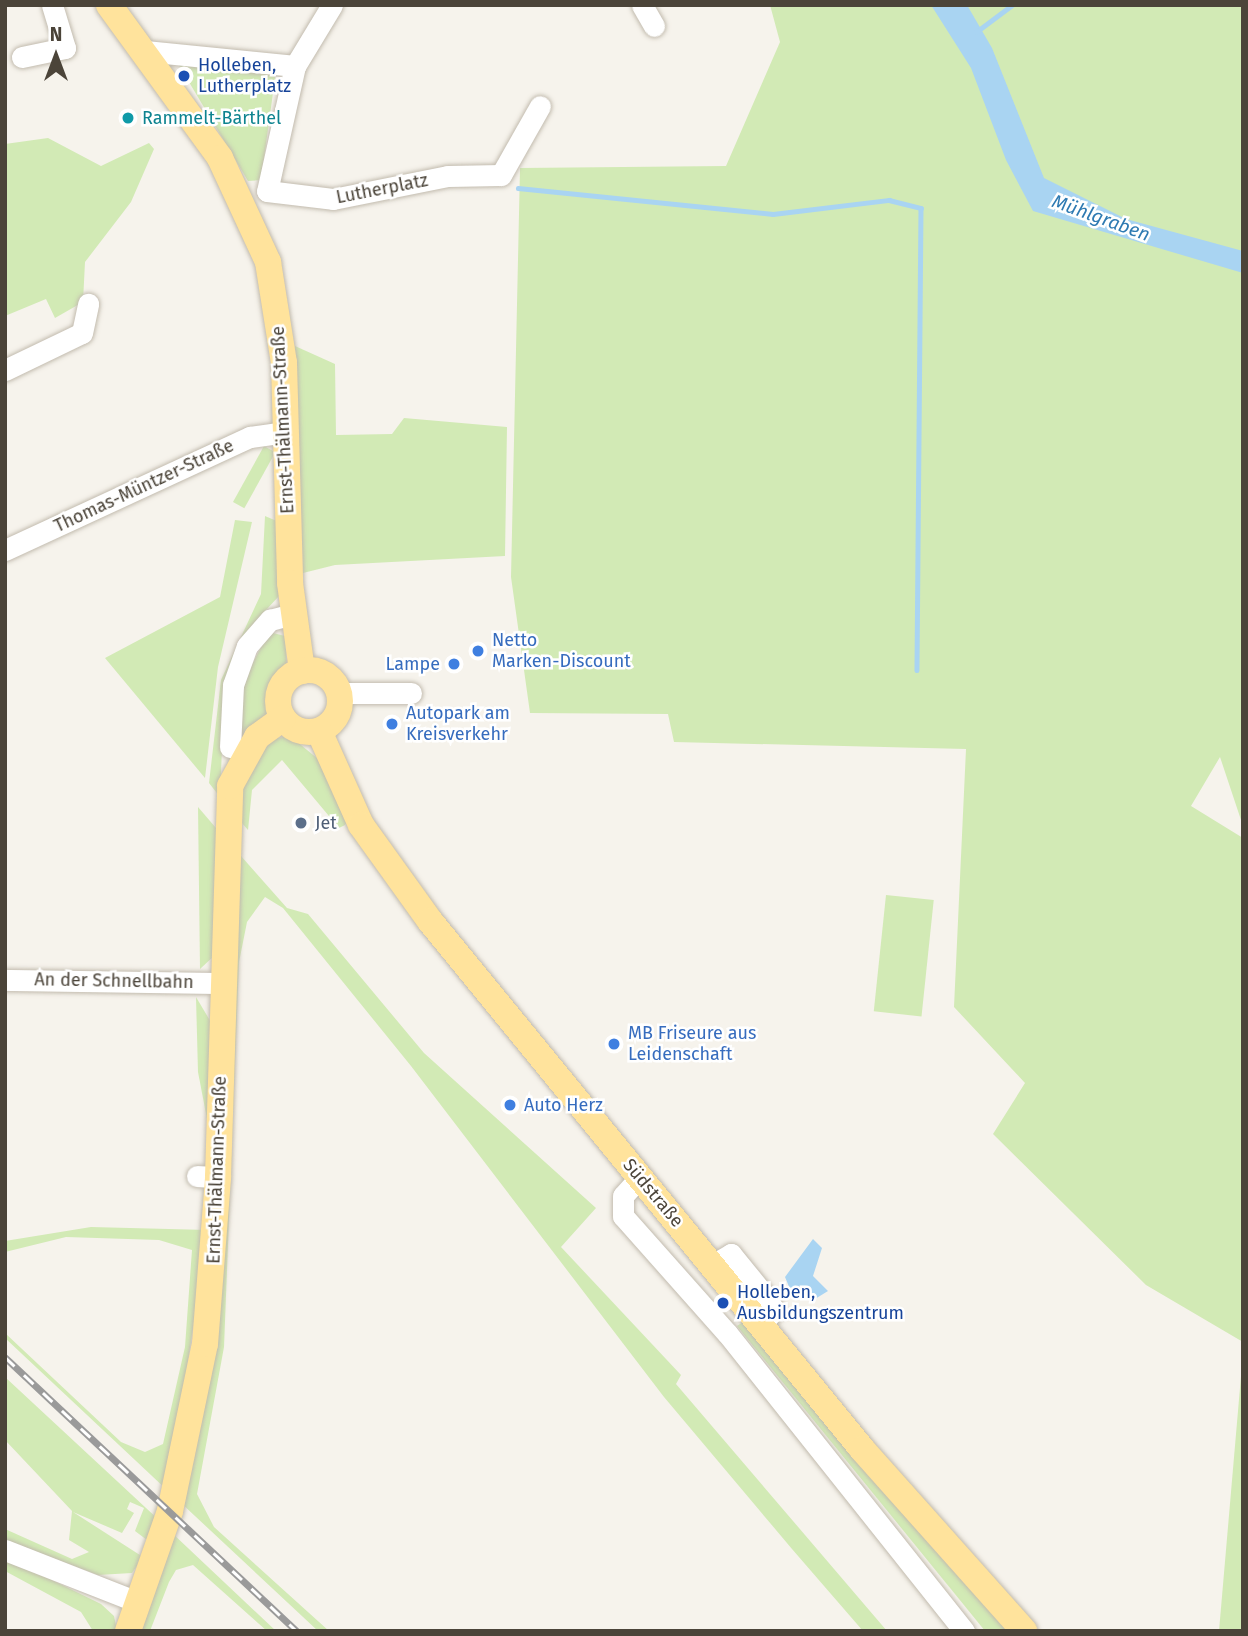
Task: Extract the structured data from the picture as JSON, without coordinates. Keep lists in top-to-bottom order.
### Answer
{
  "streets": {
    "main road": ["Ernst-Thälmann-Straße", "Südstraße"],
    "street": ["Lutherplatz", "Thomas-Müntzer-Straße", "An der Schnellbahn"]
  },
  "crossings": [
    ["Ernst-Thälmann-Straße", "Thomas-Müntzer-Straße"],
    ["Ernst-Thälmann-Straße", "An der Schnellbahn"],
    ["Ernst-Thälmann-Straße", "Südstraße"]
  ],
  "water": ["Mühlgraben"],
  "places": [
    "Holleben, Lutherplatz",
    "Rammelt-Bärthel",
    "Netto Marken-Discount",
    "Lampe",
    "Autopark am Kreisverkehr",
    "Jet",
    "MB Friseure aus Leidenschaft",
    "Auto Herz",
    "Holleben, Ausbildungszentrum"
  ],
  "north": "top"
}
